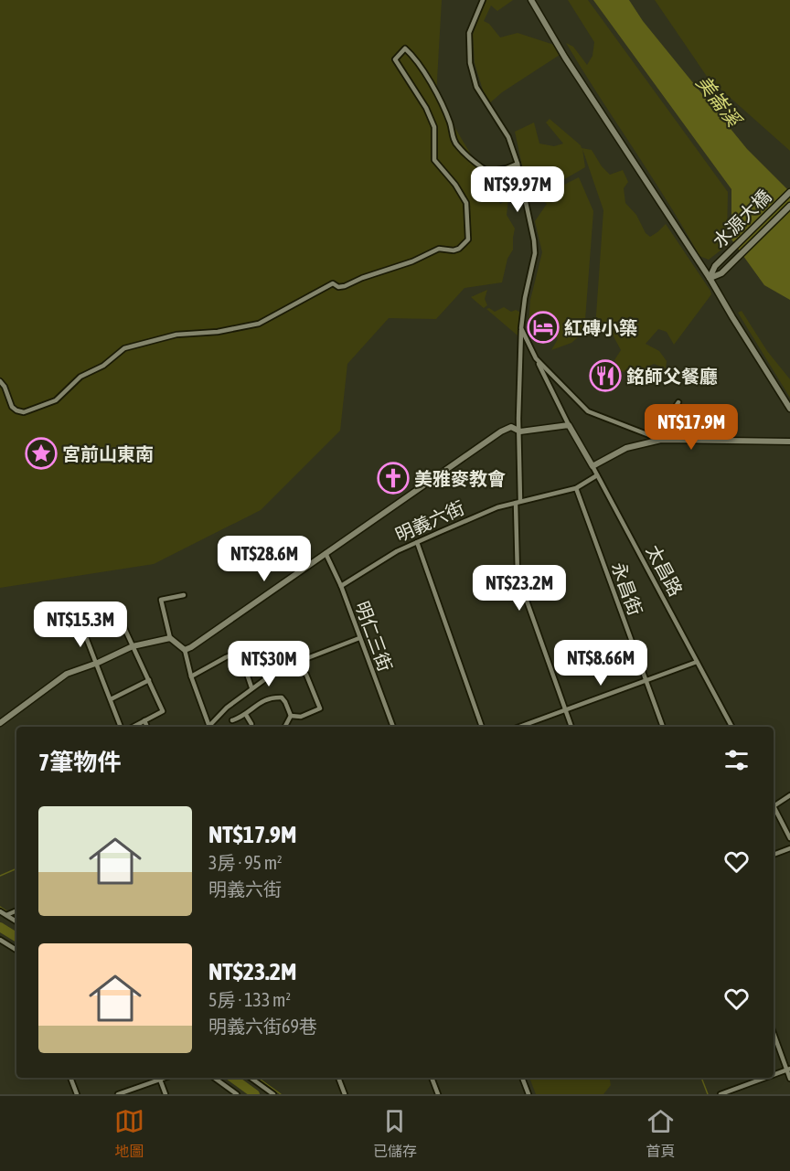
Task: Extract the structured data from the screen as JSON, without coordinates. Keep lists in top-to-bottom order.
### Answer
{
  "streets": {
    "street": [
      "水源大橋",
      "明義六街",
      "太昌路",
      "永昌街",
      "明仁三街"
    ]
  },
  "crossings": [
    ["明義六街", "太昌路"],
    ["明義六街", "永昌街"],
    ["明義六街", "明仁三街"]
  ],
  "water": ["美崙溪"],
  "places": {
    "hotel": ["紅磚小築"],
    "restaurant": ["銘師父餐廳"],
    "place": ["宮前山東南"],
    "church": ["美雅麥教會"]
  },
  "page": {
    "price": [
      "NT$9.97M",
      "NT$17.9M",
      "NT$28.6M",
      "NT$23.2M",
      "NT$15.3M",
      "NT$8.66M",
      "NT$30M"
    ],
    "heading": "7筆物件",
    "list": [
      {
        "name": "NT$17.9M",
        "note": "3房 · 95 m² · 明義六街"
      },
      {
        "name": "NT$23.2M",
        "note": "5房 · 133 m² · 明義六街69巷"
      }
    ],
    "tabs": ["地圖", "已儲存", "首頁"]
  }
}
